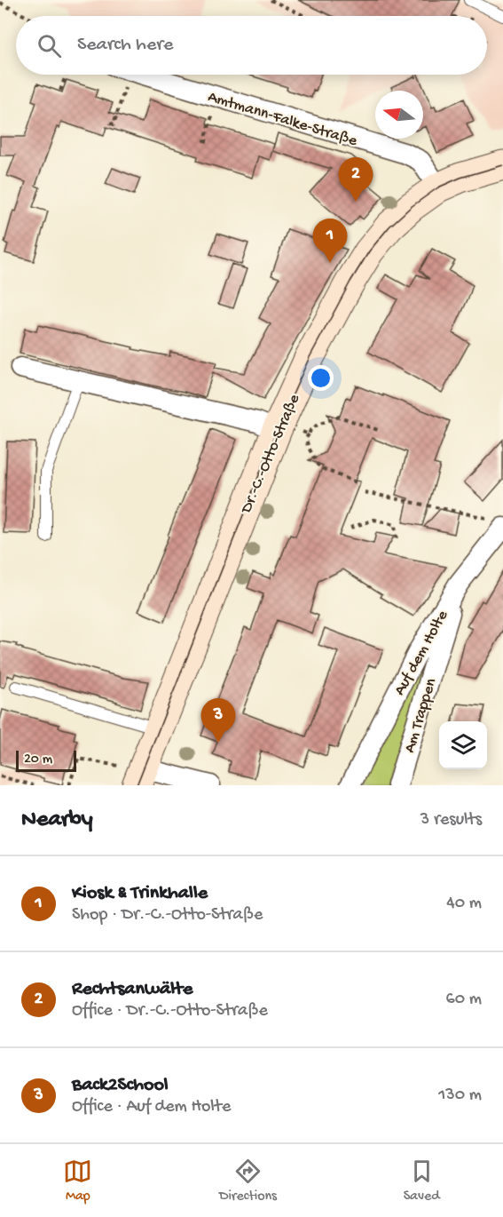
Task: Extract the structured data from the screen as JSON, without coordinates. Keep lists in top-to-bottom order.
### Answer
{
  "streets": {
    "street": [
      "Amtmann-Falke-Straße",
      "Dr.-C.-Otto-Straße",
      "Auf dem Holte",
      "Am Trappen"
    ]
  },
  "crossings": [
    ["Amtmann-Falke-Straße", "Dr.-C.-Otto-Straße"],
    ["Auf dem Holte", "Am Trappen"]
  ],
  "scale_bar": "20 m",
  "north": "left",
  "page": {
    "search": "Search here",
    "pins": ["2", "1", "3"],
    "scale": "20 m",
    "heading": ["Nearby", "3 results"],
    "list": [
      {
        "mark": "1",
        "name": "Kiosk & Trinkhalle",
        "note": "Shop · Dr.-C.-Otto-Straße",
        "value": "40 m"
      },
      {
        "mark": "2",
        "name": "Rechtsanwälte",
        "note": "Office · Dr.-C.-Otto-Straße",
        "value": "60 m"
      },
      {
        "mark": "3",
        "name": "Back2School",
        "note": "Office · Auf dem Holte",
        "value": "130 m"
      }
    ],
    "nav": ["Map", "Directions", "Saved"]
  }
}
